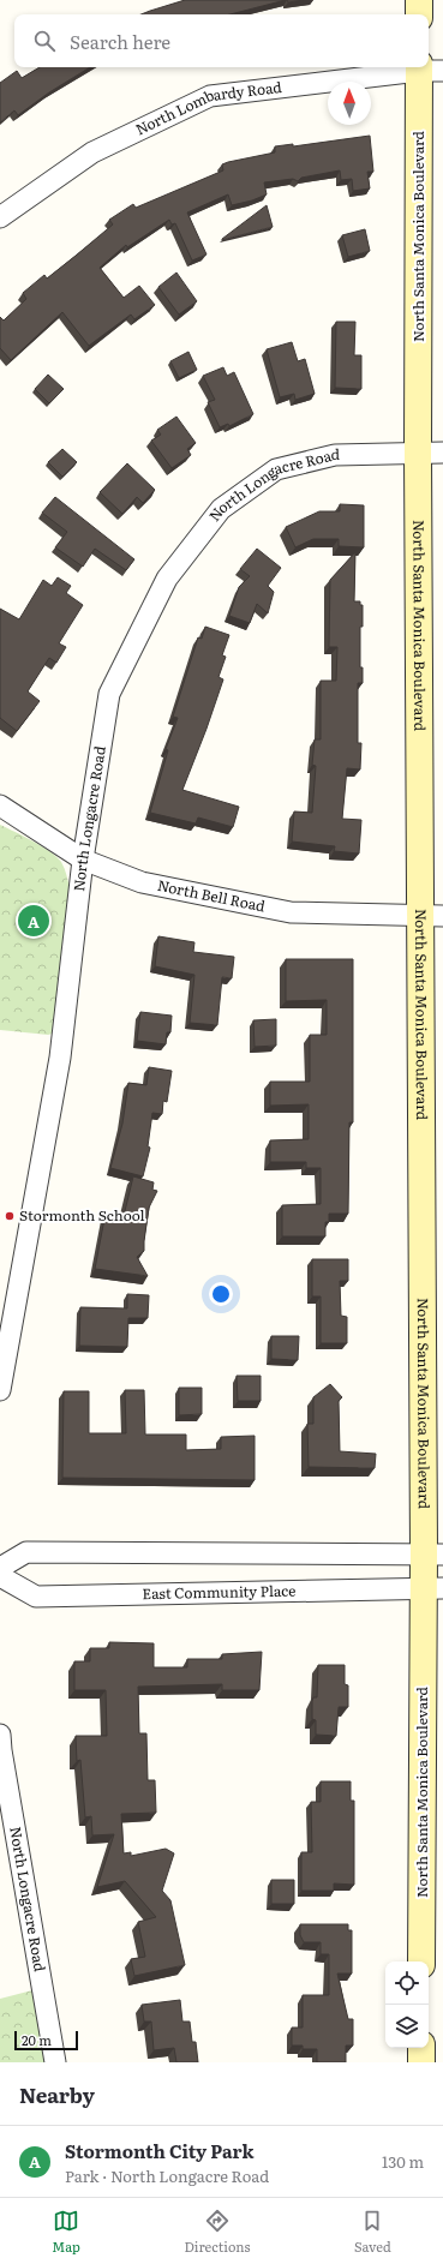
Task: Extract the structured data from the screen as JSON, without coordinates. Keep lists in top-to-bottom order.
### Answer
{
  "streets": {
    "street": [
      "North Lombardy Road",
      "North Santa Monica Boulevard",
      "North Longacre Road",
      "North Bell Road",
      "East Community Place"
    ]
  },
  "crossings": [
    ["North Lombardy Road", "North Santa Monica Boulevard"],
    ["North Santa Monica Boulevard", "North Longacre Road"],
    ["North Santa Monica Boulevard", "North Bell Road"],
    ["North Santa Monica Boulevard", "East Community Place"],
    ["North Longacre Road", "North Bell Road"]
  ],
  "places": ["Stormonth School"],
  "scale_bar": "20 m",
  "north": "top",
  "page": {
    "search": "Search here",
    "pins": "A",
    "scale": "20 m",
    "heading": "Nearby",
    "list": [
      {
        "mark": "A",
        "name": "Stormonth City Park",
        "note": "Park · North Longacre Road",
        "value": "130 m"
      }
    ],
    "nav": ["Map", "Directions", "Saved"]
  }
}
